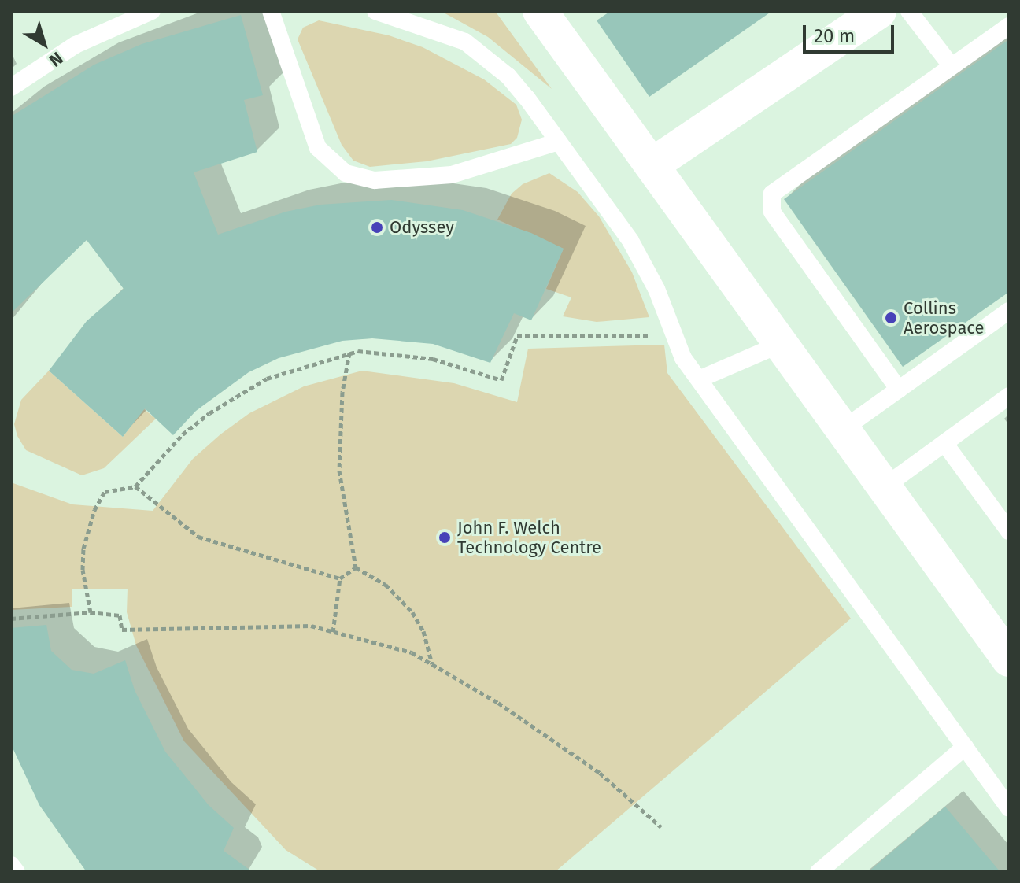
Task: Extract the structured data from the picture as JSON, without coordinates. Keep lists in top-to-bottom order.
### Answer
{
  "places": ["Odyssey", "Collins Aerospace", "John F. Welch Technology Centre"],
  "scale_bar": "20 m",
  "north": "bottom right"
}
